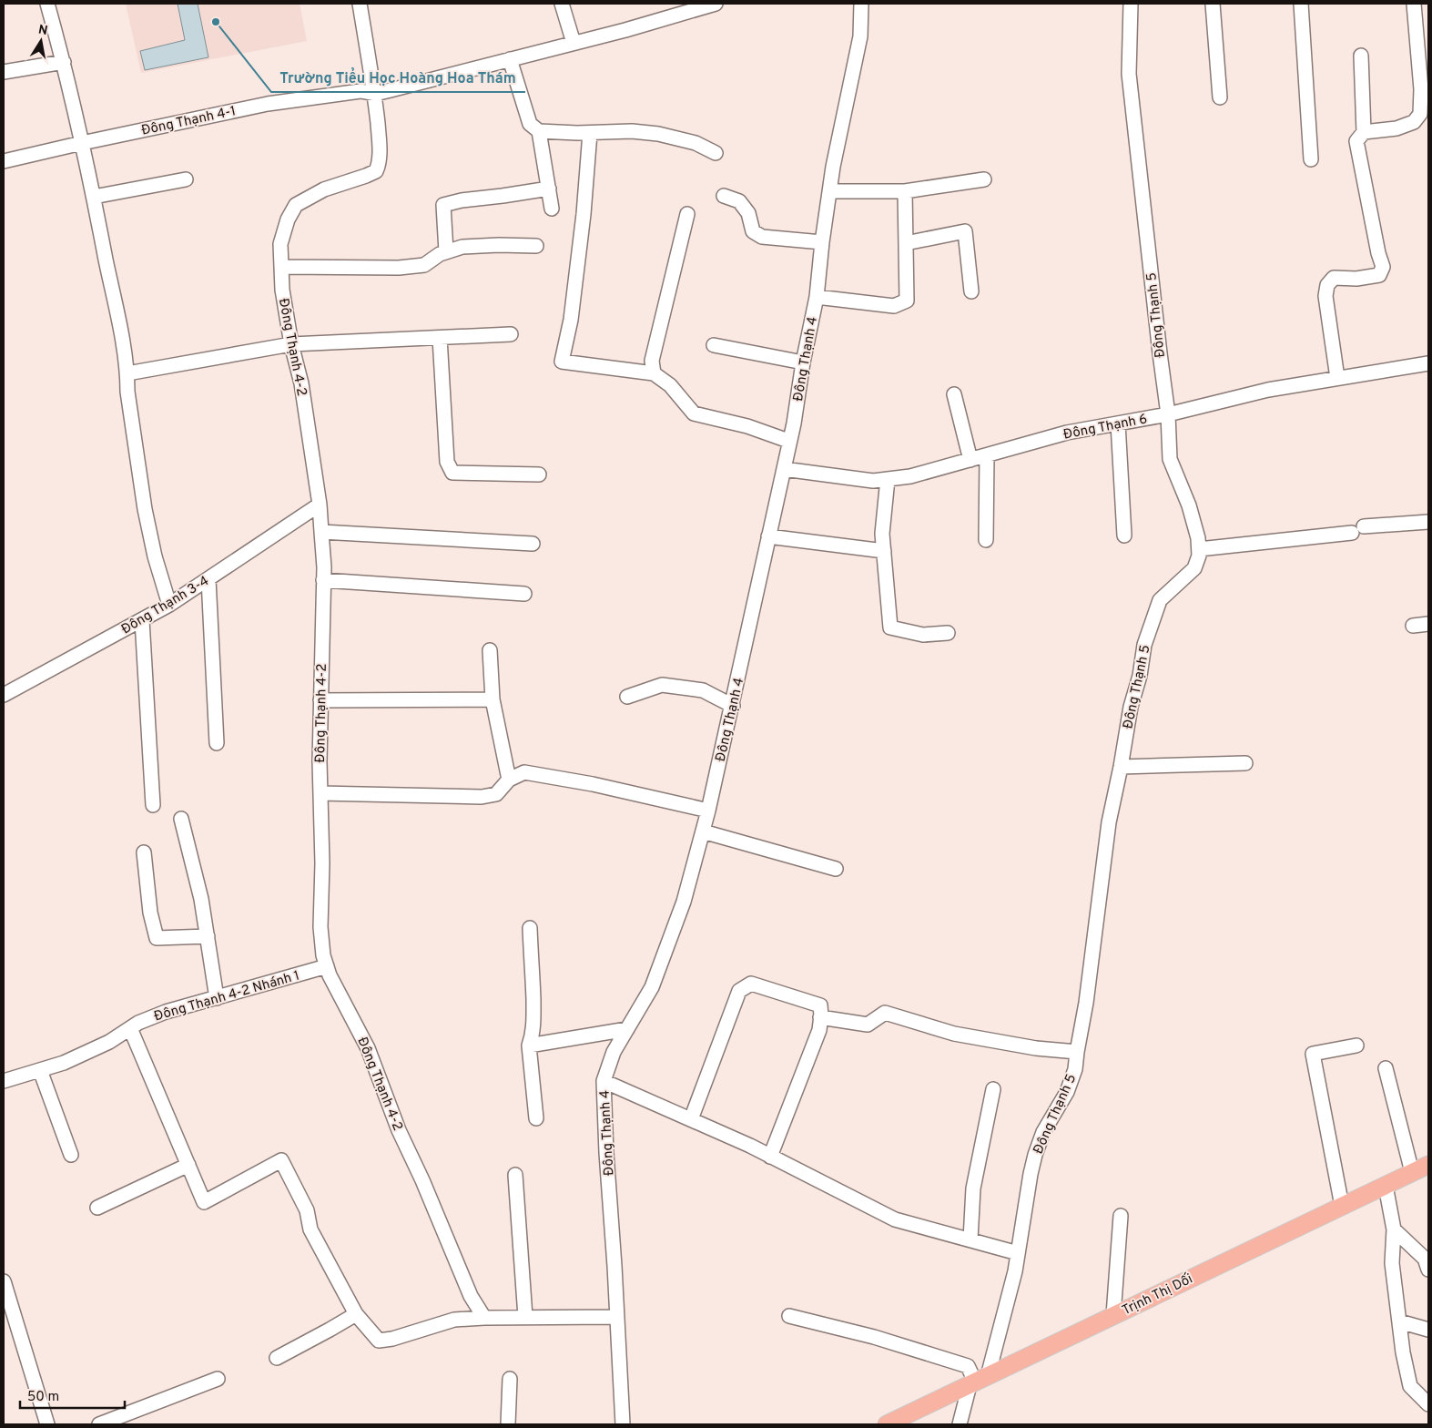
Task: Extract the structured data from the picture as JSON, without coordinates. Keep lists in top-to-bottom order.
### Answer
{
  "streets": {
    "main road": ["Trịnh Thị Dối"],
    "street": [
      "Đông Thạnh 4-1",
      "Đông Thạnh 5",
      "Đông Thạnh 4-2",
      "Đông Thạnh 4",
      "Đông Thạnh 6",
      "Đông Thạnh 3-4",
      "Đông Thạnh 4-2 Nhánh 1"
    ]
  },
  "crossings": [
    ["Đông Thạnh 4-1", "Đông Thạnh 4-2"],
    ["Đông Thạnh 5", "Đông Thạnh 6"],
    ["Đông Thạnh 5", "Trịnh Thị Dối"],
    ["Đông Thạnh 4-2", "Đông Thạnh 3-4"],
    ["Đông Thạnh 4-2", "Đông Thạnh 4-2 Nhánh 1"],
    ["Đông Thạnh 4", "Đông Thạnh 6"]
  ],
  "places": ["Trường Tiểu Học Hoàng Hoa Thám"],
  "scale_bar": "50 m",
  "north": "top"
}
